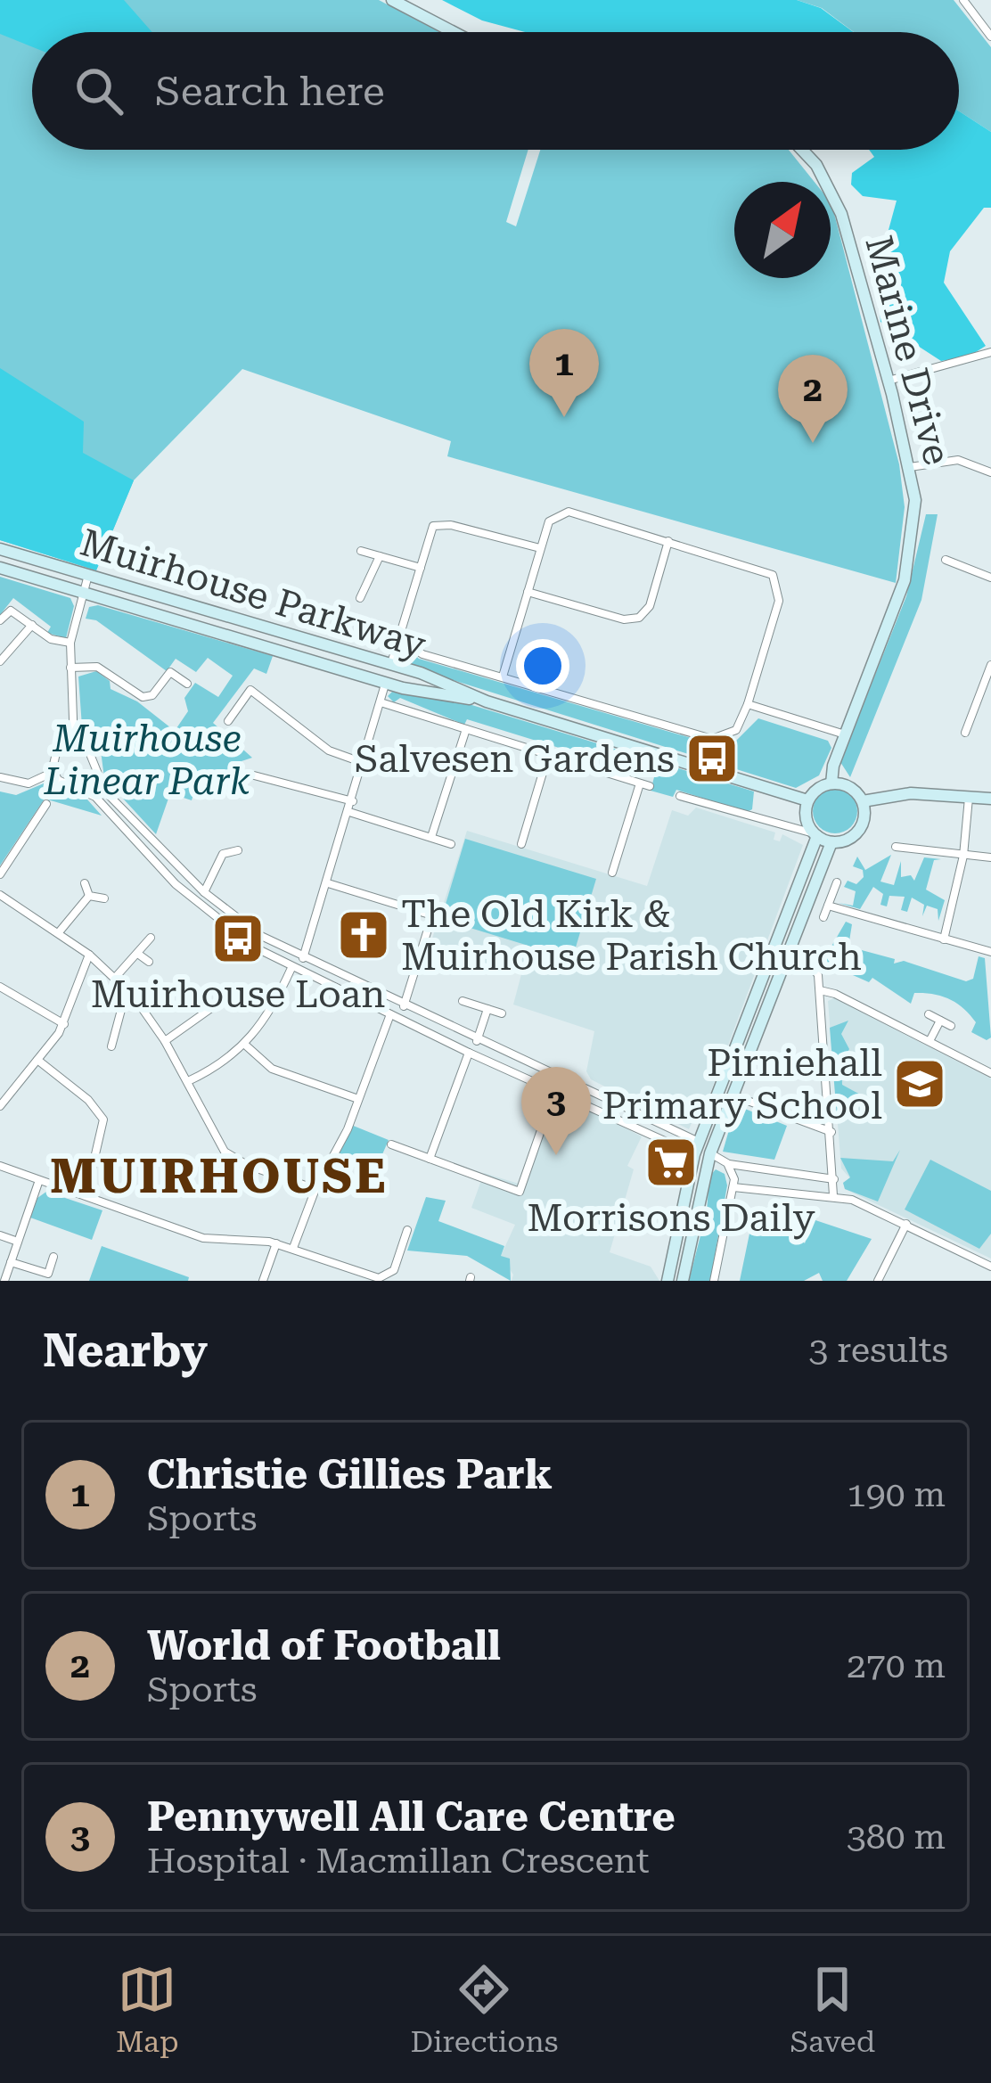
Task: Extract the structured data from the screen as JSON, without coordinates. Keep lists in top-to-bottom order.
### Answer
{
  "streets": {
    "street": ["Marine Drive", "Muirhouse Parkway"]
  },
  "crossings": [
    ["Marine Drive", "Muirhouse Parkway"]
  ],
  "districts": ["MUIRHOUSE"],
  "parks": ["Muirhouse Linear Park"],
  "places": {
    "bus stop": ["Salvesen Gardens", "Muirhouse Loan"],
    "church": ["The Old Kirk & Muirhouse Parish Church"],
    "school or university": ["Pirniehall Primary School"],
    "supermarket": ["Morrisons Daily"]
  },
  "north": "top right",
  "page": {
    "search": "Search here",
    "pins": ["1", "2", "3"],
    "heading": ["Nearby", "3 results"],
    "list": [
      {
        "mark": "1",
        "name": "Christie Gillies Park",
        "note": "Sports",
        "value": "190 m"
      },
      {
        "mark": "2",
        "name": "World of Football",
        "note": "Sports",
        "value": "270 m"
      },
      {
        "mark": "3",
        "name": "Pennywell All Care Centre",
        "note": "Hospital · Macmillan Crescent",
        "value": "380 m"
      }
    ],
    "nav": ["Map", "Directions", "Saved"]
  }
}
